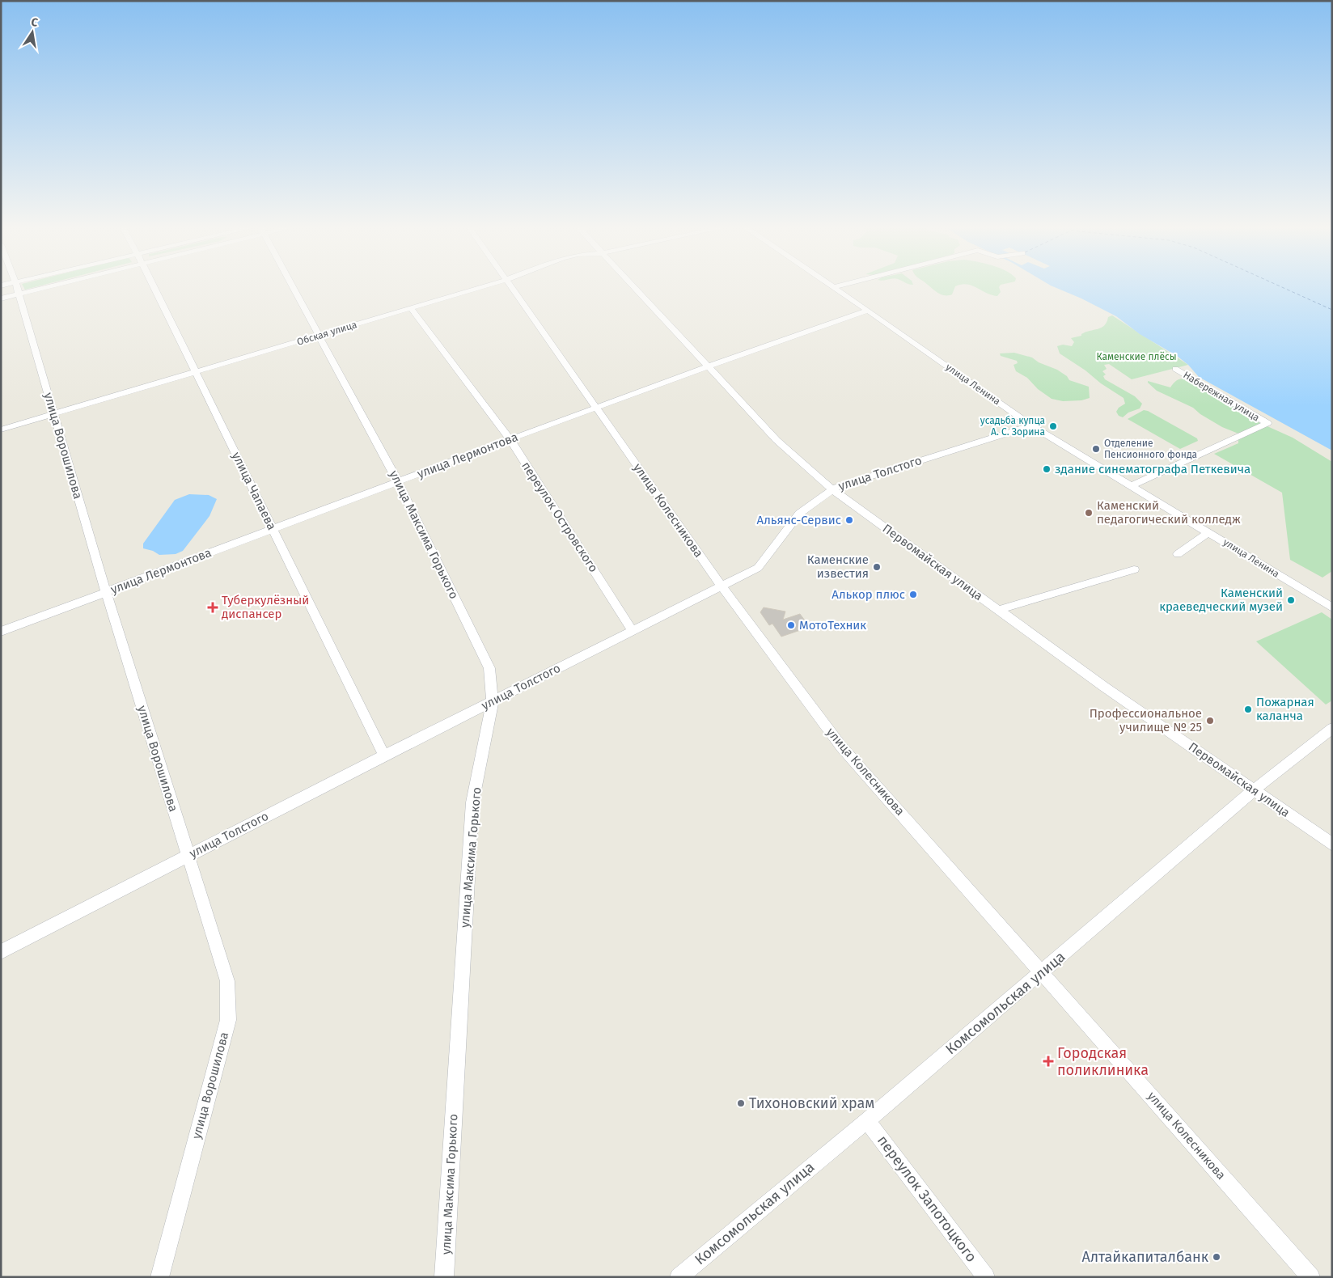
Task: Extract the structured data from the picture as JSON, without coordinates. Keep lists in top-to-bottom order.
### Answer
{
  "streets": {
    "street": [
      "Обская улица",
      "улица Ленина",
      "Набережная улица",
      "улица Ворошилова",
      "улица Лермонтова",
      "улица Толстого",
      "улица Чапаева",
      "улица Колесникова",
      "переулок Островского",
      "улица Максима Горького",
      "Первомайская улица",
      "Комсомольская улица",
      "переулок Запотоцкого"
    ]
  },
  "crossings": [
    ["Обская улица", "улица Ворошилова"],
    ["Обская улица", "улица Чапаева"],
    ["Обская улица", "переулок Островского"],
    ["Обская улица", "улица Максима Горького"],
    ["улица Ленина", "Набережная улица"],
    ["улица Ленина", "улица Лермонтова"],
    ["улица Ленина", "улица Толстого"],
    ["улица Ворошилова", "улица Лермонтова"],
    ["улица Ворошилова", "улица Толстого"],
    ["улица Лермонтова", "улица Чапаева"],
    ["улица Лермонтова", "улица Колесникова"],
    ["улица Лермонтова", "переулок Островского"],
    ["улица Лермонтова", "улица Максима Горького"],
    ["улица Лермонтова", "Первомайская улица"],
    ["улица Толстого", "улица Чапаева"],
    ["улица Толстого", "улица Колесникова"],
    ["улица Толстого", "переулок Островского"],
    ["улица Толстого", "улица Максима Горького"],
    ["улица Толстого", "Первомайская улица"],
    ["улица Колесникова", "Комсомольская улица"],
    ["Первомайская улица", "Комсомольская улица"],
    ["Комсомольская улица", "переулок Запотоцкого"]
  ],
  "parks": ["Каменские плёсы"],
  "places": {
    "other": [
      "усадьба купца А. С. Зорина",
      "Отделение Пенсионного фонда",
      "здание синематографа Петкевича",
      "Каменский педагогический колледж",
      "Альянс-Сервис",
      "Каменские известия",
      "Алькор плюс",
      "Каменский краеведческий музей",
      "МотоТехник",
      "Пожарная каланча",
      "Профессиональное училище № 25",
      "Тихоновский храм",
      "Алтайкапиталбанк"
    ],
    "health": ["Туберкулёзный диспансер", "Городская поликлиника"]
  },
  "north": "top"
}
